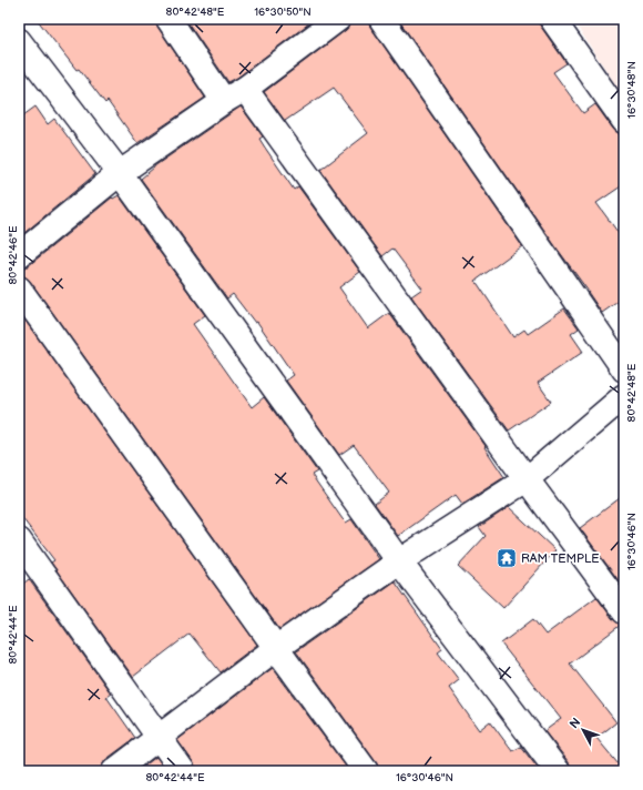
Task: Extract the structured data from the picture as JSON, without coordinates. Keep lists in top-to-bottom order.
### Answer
{
  "places": {
    "temple": ["RAM TEMPLE"]
  },
  "north": "top left",
  "coordinates": [
    "80°42'48\"E",
    "16°30'50\"N",
    "16°30'48\"N",
    "80°42'46\"E",
    "16°30'46\"N",
    "80°42'44\"E"
  ]
}
